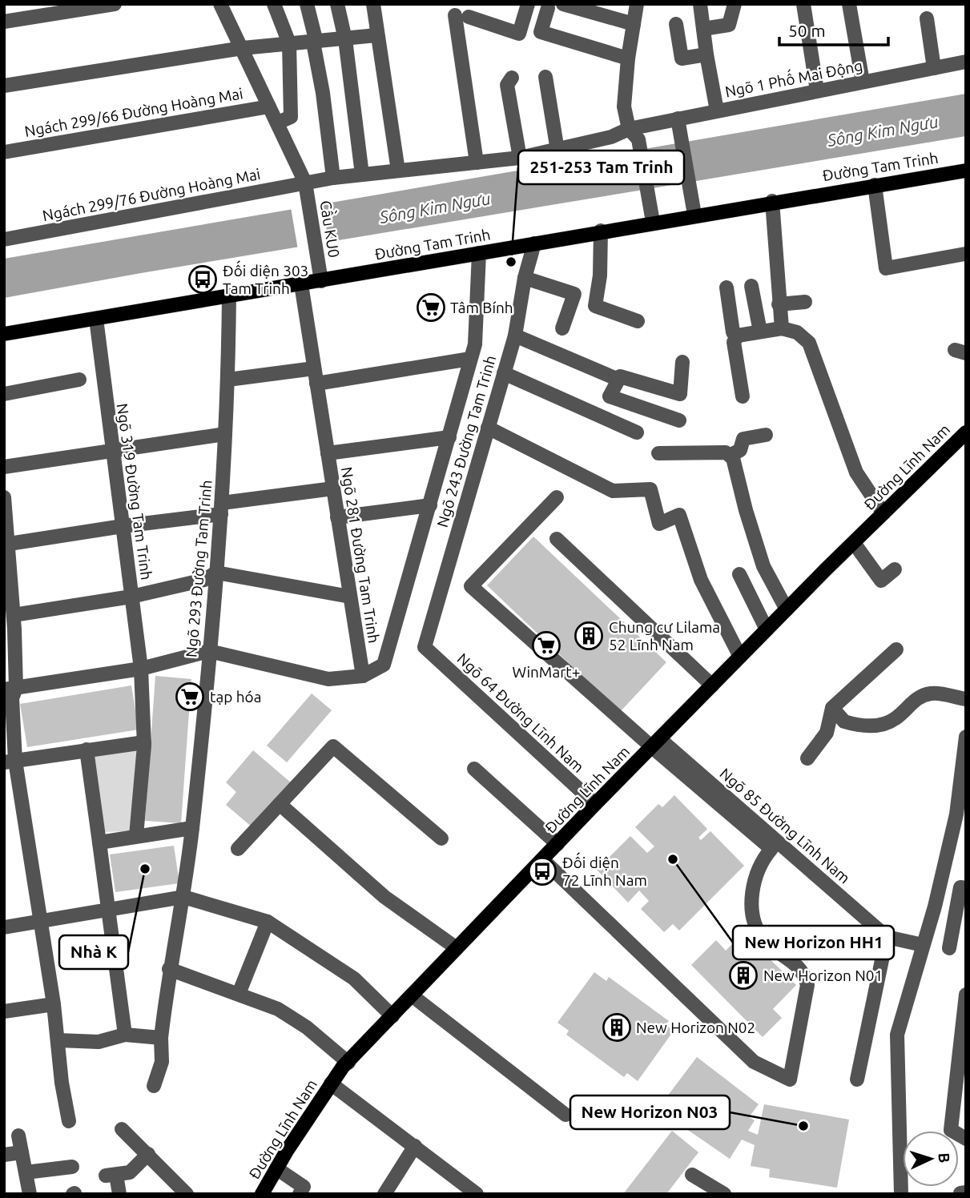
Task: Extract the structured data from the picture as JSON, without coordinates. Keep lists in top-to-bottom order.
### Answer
{
  "streets": {
    "main road": ["Đường Tam Trinh", "Đường Lĩnh Nam"],
    "street": [
      "Ngõ 1 Phố Mai Động",
      "Ngách 299/66 Đường Hoàng Mai",
      "Ngách 299/76 Đường Hoàng Mai",
      "Cầu KU0",
      "Ngõ 243 Đường Tam Trinh",
      "Ngõ 319 Đường Tam Trinh",
      "Ngõ 281 Đường Tam Trinh",
      "Ngõ 293 Đường Tam Trinh",
      "Ngõ 64 Đường Lĩnh Nam",
      "Ngõ 85 Đường Lĩnh Nam"
    ]
  },
  "crossings": [
    ["Ngõ 1 Phố Mai Động", "Ngách 299/76 Đường Hoàng Mai"],
    ["Ngách 299/66 Đường Hoàng Mai", "Cầu KU0"],
    ["Đường Tam Trinh", "Cầu KU0"],
    ["Đường Tam Trinh", "Ngõ 243 Đường Tam Trinh"],
    ["Đường Tam Trinh", "Ngõ 319 Đường Tam Trinh"],
    ["Đường Tam Trinh", "Ngõ 281 Đường Tam Trinh"],
    ["Đường Tam Trinh", "Ngõ 293 Đường Tam Trinh"],
    ["Ngách 299/76 Đường Hoàng Mai", "Cầu KU0"],
    ["Ngõ 243 Đường Tam Trinh", "Ngõ 64 Đường Lĩnh Nam"],
    ["Đường Lĩnh Nam", "Ngõ 64 Đường Lĩnh Nam"],
    ["Đường Lĩnh Nam", "Ngõ 85 Đường Lĩnh Nam"]
  ],
  "water": ["Sông Kim Ngưu"],
  "places": {
    "other": [
      "251-253 Tam Trinh",
      "New Horizon HH1",
      "Nhà K",
      "New Horizon N03"
    ],
    "bus stop": ["Đối diện 303 Tam Trinh", "Đối diện 72 Lĩnh Nam"],
    "supermarket": ["Tâm Bính", "WinMart+", "tạp hóa"],
    "building": ["Chung cư Lilama 52 Lĩnh Nam", "New Horizon N01", "New Horizon N02"]
  },
  "scale_bar": "50 m",
  "north": "right"
}
